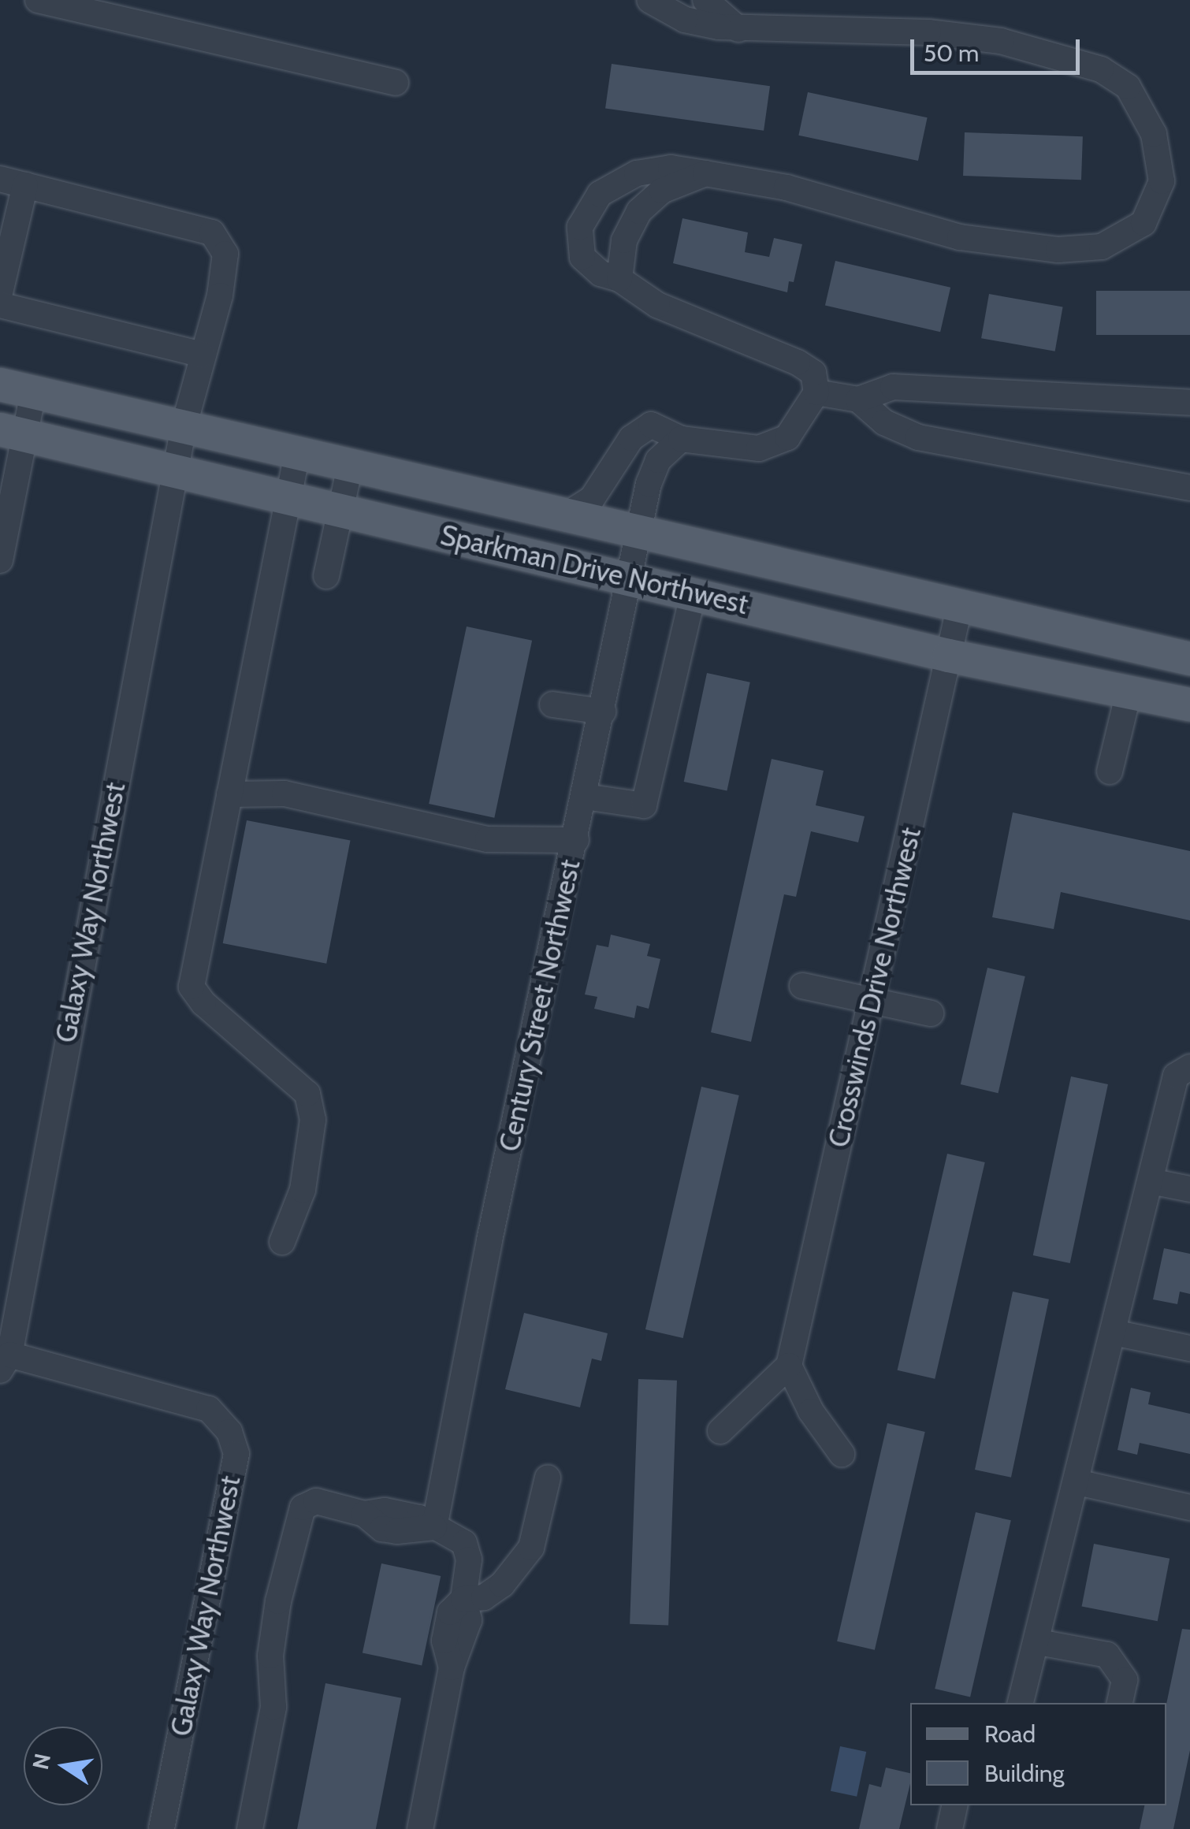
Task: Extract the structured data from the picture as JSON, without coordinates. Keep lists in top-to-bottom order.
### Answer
{
  "streets": {
    "main road": ["Sparkman Drive Northwest"],
    "street": ["Galaxy Way Northwest", "Crosswinds Drive Northwest", "Century Street Northwest"]
  },
  "crossings": [
    ["Sparkman Drive Northwest", "Galaxy Way Northwest"],
    ["Sparkman Drive Northwest", "Crosswinds Drive Northwest"],
    ["Sparkman Drive Northwest", "Century Street Northwest"]
  ],
  "legend": ["Road", "Building"],
  "scale_bar": "50 m",
  "north": "left"
}
